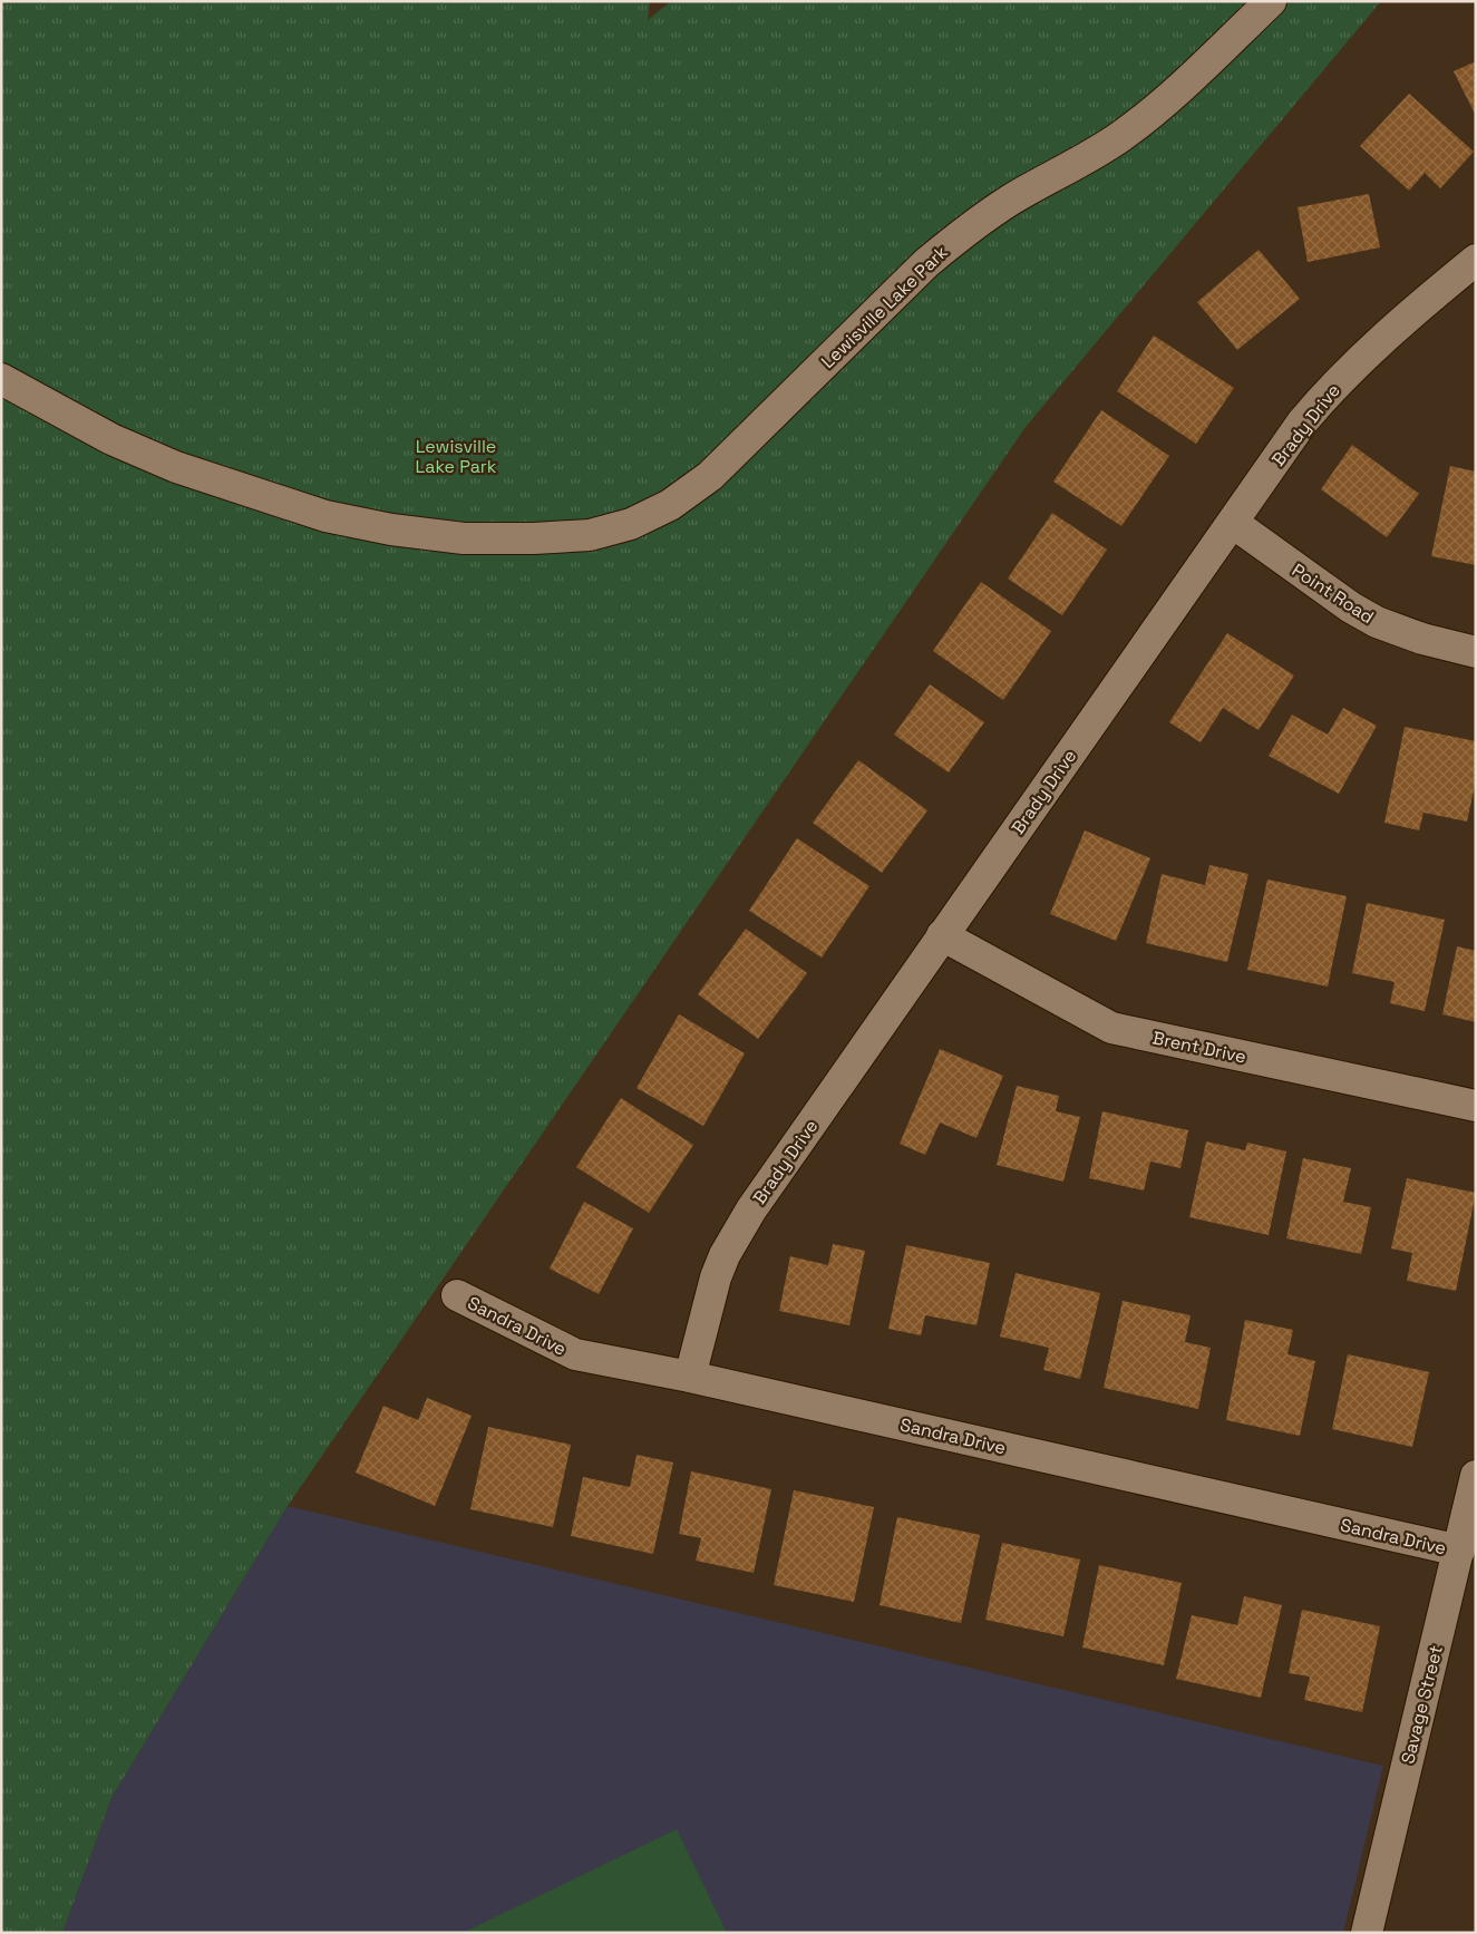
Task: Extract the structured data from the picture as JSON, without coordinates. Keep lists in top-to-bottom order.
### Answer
{
  "streets": {
    "street": [
      "Lewisville Lake Park",
      "Brady Drive",
      "Point Road",
      "Brent Drive",
      "Sandra Drive",
      "Savage Street"
    ]
  },
  "crossings": [
    ["Brady Drive", "Point Road"],
    ["Brady Drive", "Brent Drive"],
    ["Brady Drive", "Sandra Drive"],
    ["Sandra Drive", "Savage Street"]
  ],
  "parks": ["Lewisville Lake Park"]
}
